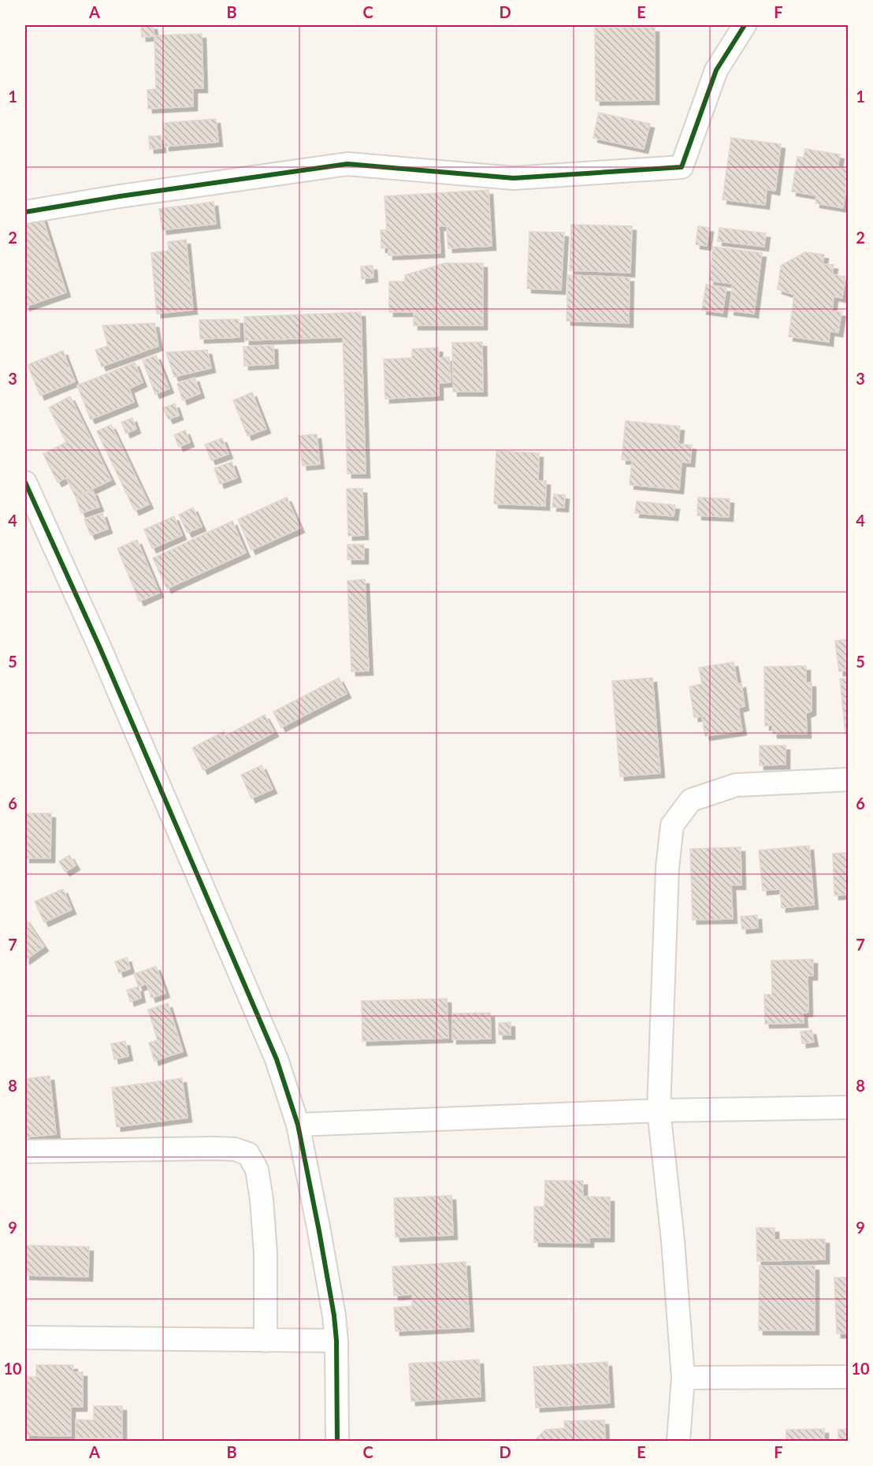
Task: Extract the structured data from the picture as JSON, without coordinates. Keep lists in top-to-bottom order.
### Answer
{
  "grid": {
    "columns": [
      "A",
      "B",
      "C",
      "D",
      "E",
      "F"
    ],
    "rows": [
      "1",
      "2",
      "3",
      "4",
      "5",
      "6",
      "7",
      "8",
      "9",
      "10"
    ]
  }
}
